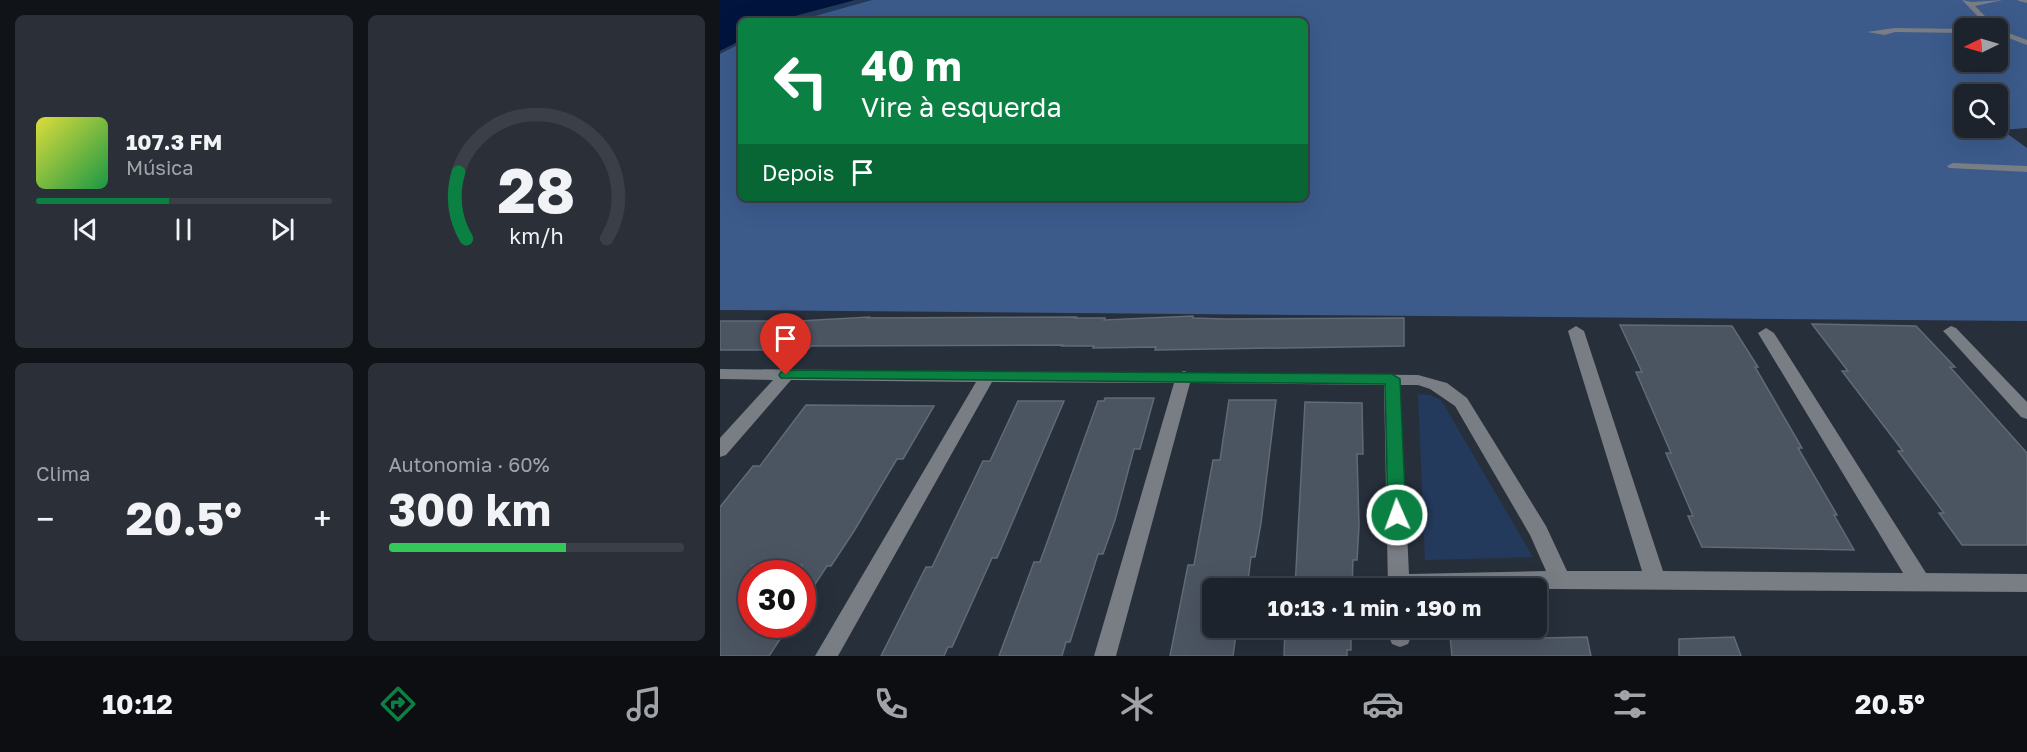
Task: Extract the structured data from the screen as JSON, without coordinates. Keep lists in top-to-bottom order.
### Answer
{
  "north": "left",
  "page": {
    "turn": ["40 m", "Vire à esquerda"],
    "song": ["107.3 FM", "Música"],
    "then": "Depois",
    "tile": [
      "Clima",
      ["Autonomia · 60%", "300 km"]
    ],
    "heat": ["−", "20.5°", "+"],
    "limit": "30",
    "trip": "10:13 · 1 min · 190 m",
    "tabs": ["10:12", "20.5°"],
    "gauge": ["28", "km/h"]
  }
}
